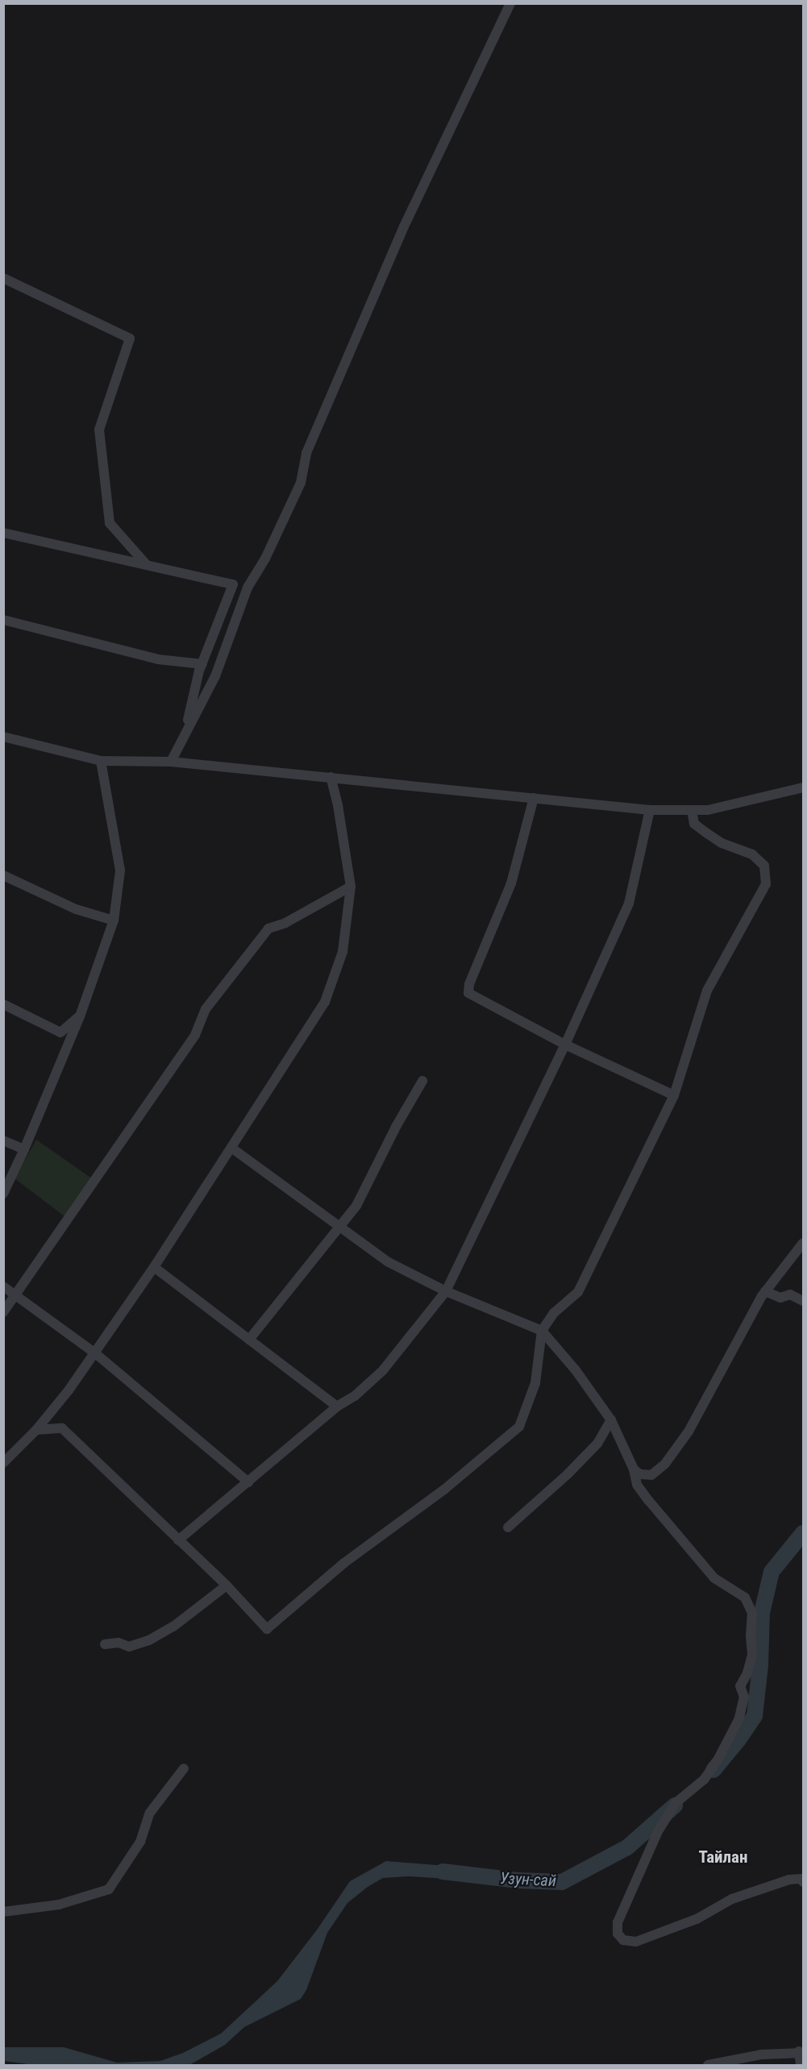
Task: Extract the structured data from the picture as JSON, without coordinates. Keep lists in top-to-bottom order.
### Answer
{
  "districts": ["Тайлан"],
  "water": ["Узун-сай"]
}
